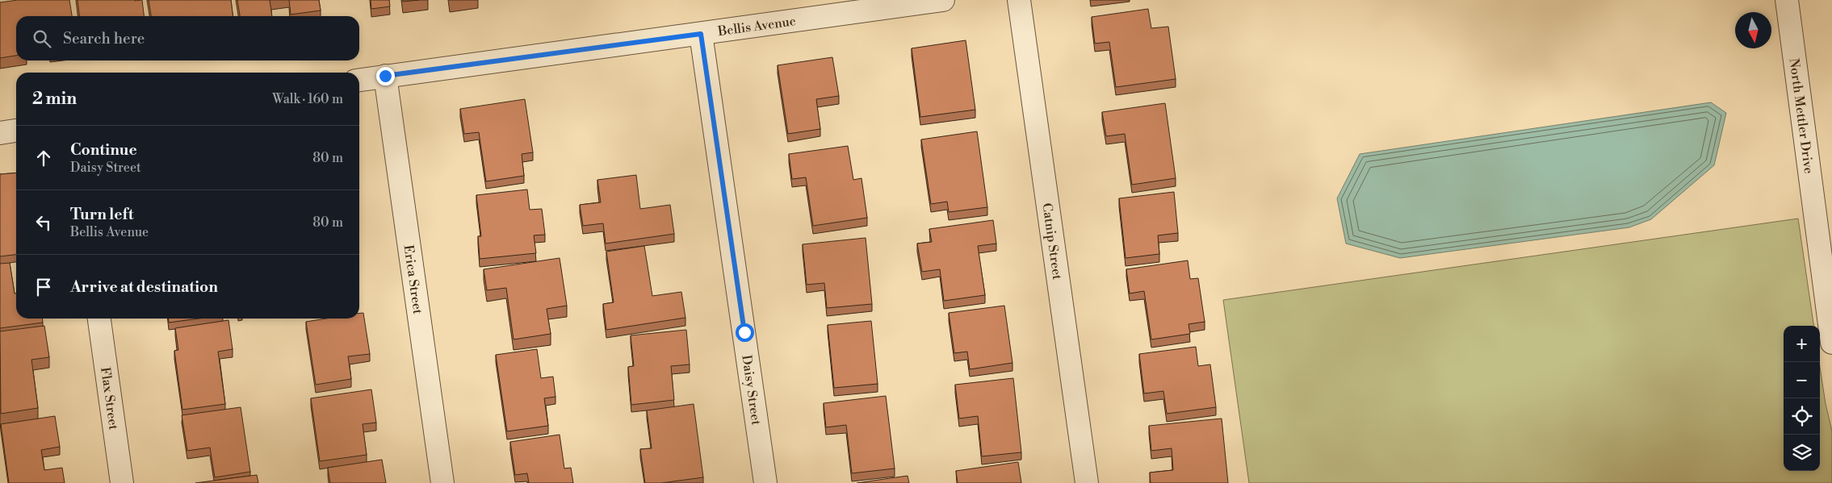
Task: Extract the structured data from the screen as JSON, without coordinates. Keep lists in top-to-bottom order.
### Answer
{
  "streets": {
    "street": [
      "Bellis Avenue",
      "North Mettler Drive",
      "Catnip Street",
      "Erica Street",
      "Daisy Street",
      "Flax Street"
    ]
  },
  "crossings": [
    ["Bellis Avenue", "Erica Street"],
    ["Bellis Avenue", "Daisy Street"]
  ],
  "north": "bottom",
  "page": {
    "search": "Search here",
    "heading": ["2 min", "Walk · 160 m"],
    "list": [
      ["Continue", "Daisy Street", "80 m"],
      ["Turn left", "Bellis Avenue", "80 m"],
      "Arrive at destination"
    ],
    "map_buttons": ["+", "−"]
  }
}
